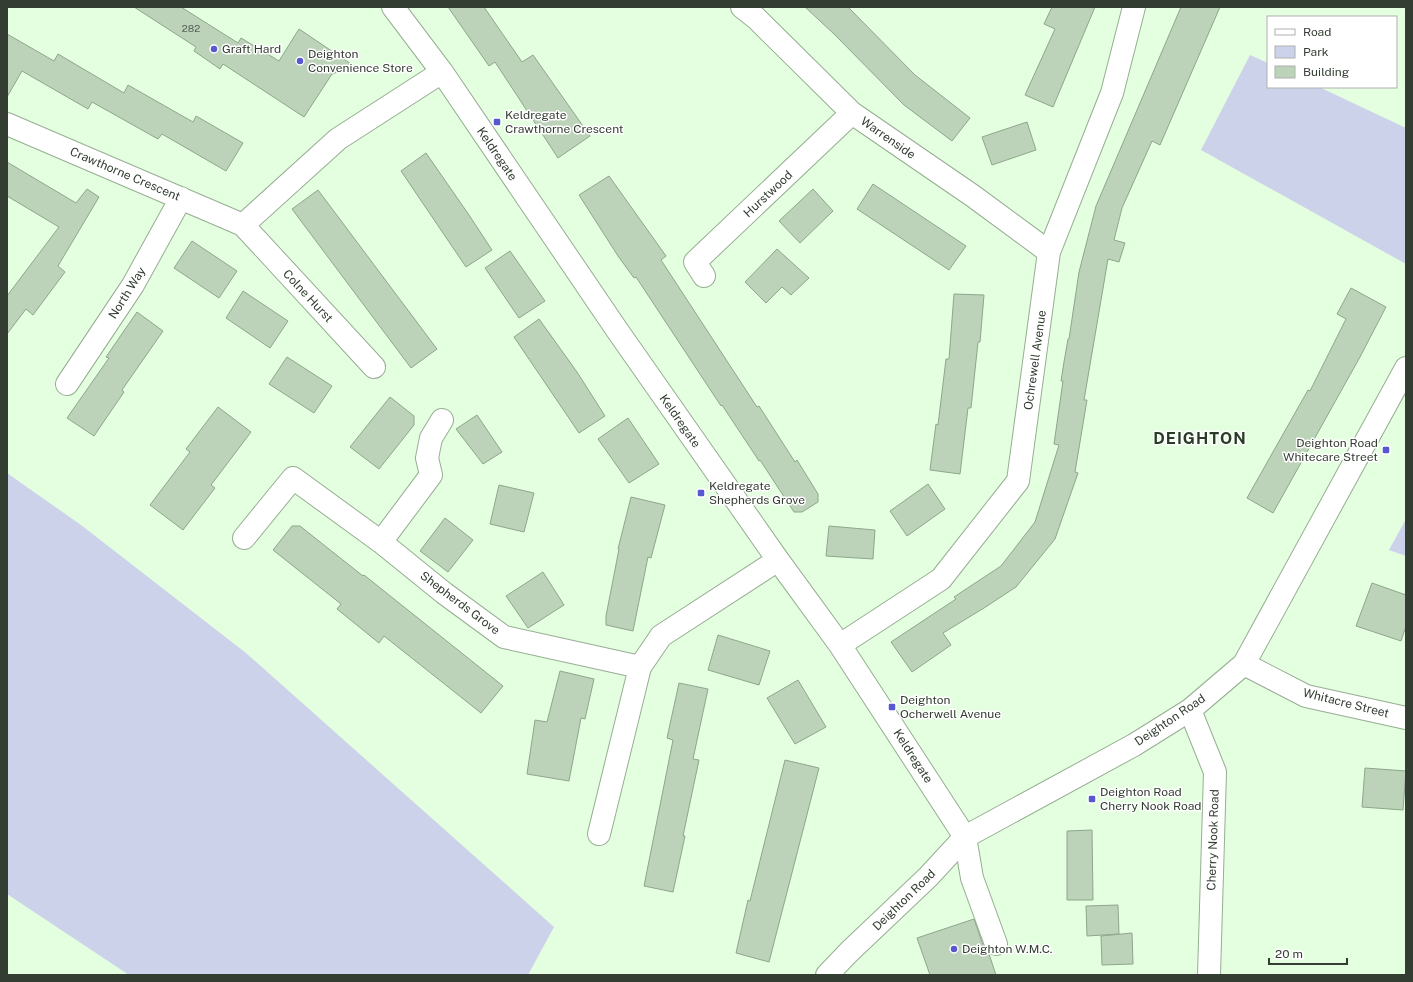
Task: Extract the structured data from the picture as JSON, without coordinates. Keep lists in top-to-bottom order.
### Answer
{
  "streets": {
    "street": [
      "Warrenside",
      "Keldregate",
      "Crawthorne Crescent",
      "Hurstwood",
      "North Way",
      "Colne Hurst",
      "Ochrewell Avenue",
      "Shepherds Grove",
      "Whitacre Street",
      "Deighton Road",
      "Cherry Nook Road"
    ]
  },
  "crossings": [
    ["Warrenside", "Hurstwood"],
    ["Warrenside", "Ochrewell Avenue"],
    ["Keldregate", "Ochrewell Avenue"],
    ["Keldregate", "Deighton Road"],
    ["Crawthorne Crescent", "North Way"],
    ["Crawthorne Crescent", "Colne Hurst"],
    ["Whitacre Street", "Deighton Road"],
    ["Deighton Road", "Cherry Nook Road"]
  ],
  "districts": ["DEIGHTON"],
  "places": {
    "other": ["Graft Hard", "Deighton Convenience Store", "Deighton W.M.C."],
    "transit": [
      "Keldregate Crawthorne Crescent",
      "Deighton Road Whitecare Street",
      "Keldregate Shepherds Grove",
      "Deighton Ocherwell Avenue",
      "Deighton Road Cherry Nook Road"
    ]
  },
  "house_numbers": ["282"],
  "legend": ["Road", "Park", "Building"],
  "scale_bar": "20 m"
}
